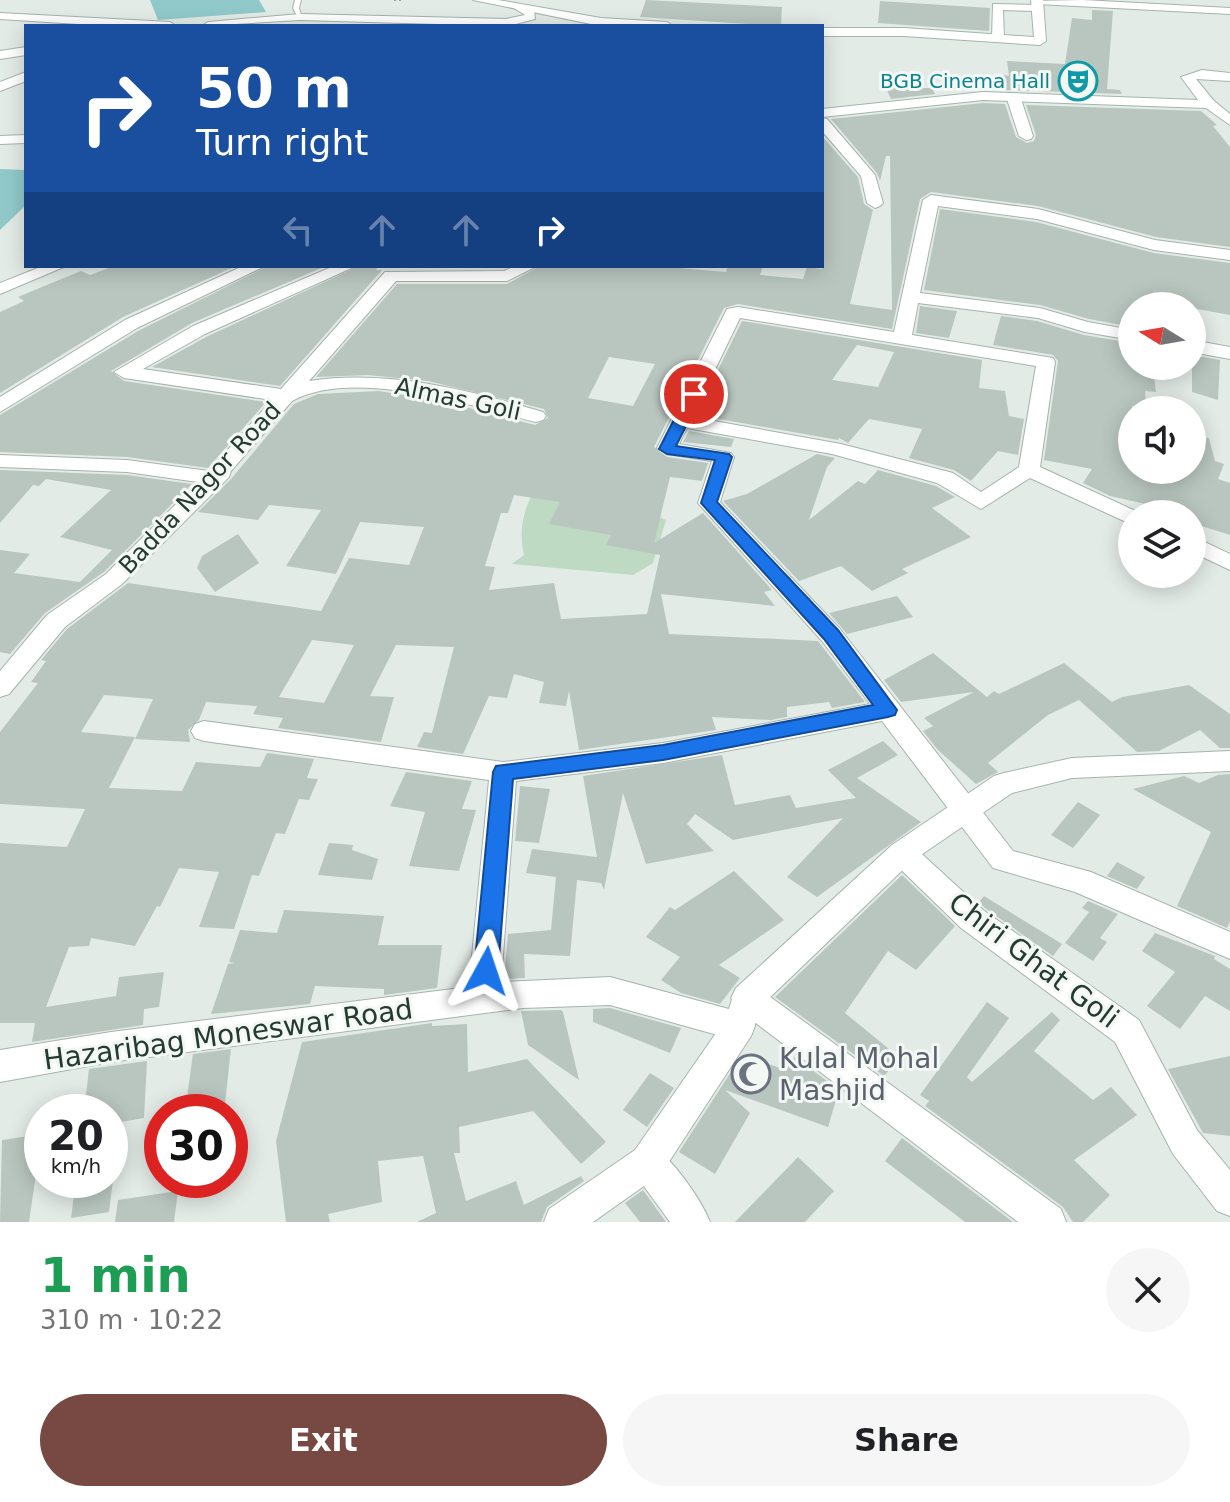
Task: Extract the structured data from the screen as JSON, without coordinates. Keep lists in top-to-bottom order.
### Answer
{
  "streets": {
    "street": [
      "Almas Goli",
      "Badda Nagor Road",
      "Chiri Ghat Goli",
      "Hazaribag Moneswar Road"
    ]
  },
  "crossings": [
    ["Almas Goli", "Badda Nagor Road"]
  ],
  "places": {
    "theatre": ["BGB Cinema Hall"],
    "mosque": ["Kulal Mohal Mashjid"]
  },
  "north": "left",
  "page": {
    "turn": ["50 m", "Turn right"],
    "speed": "20 km/h",
    "limit": "30",
    "heading": ["1 min", "310 m · 10:22"],
    "buttons": ["Exit", "Share"]
  }
}
